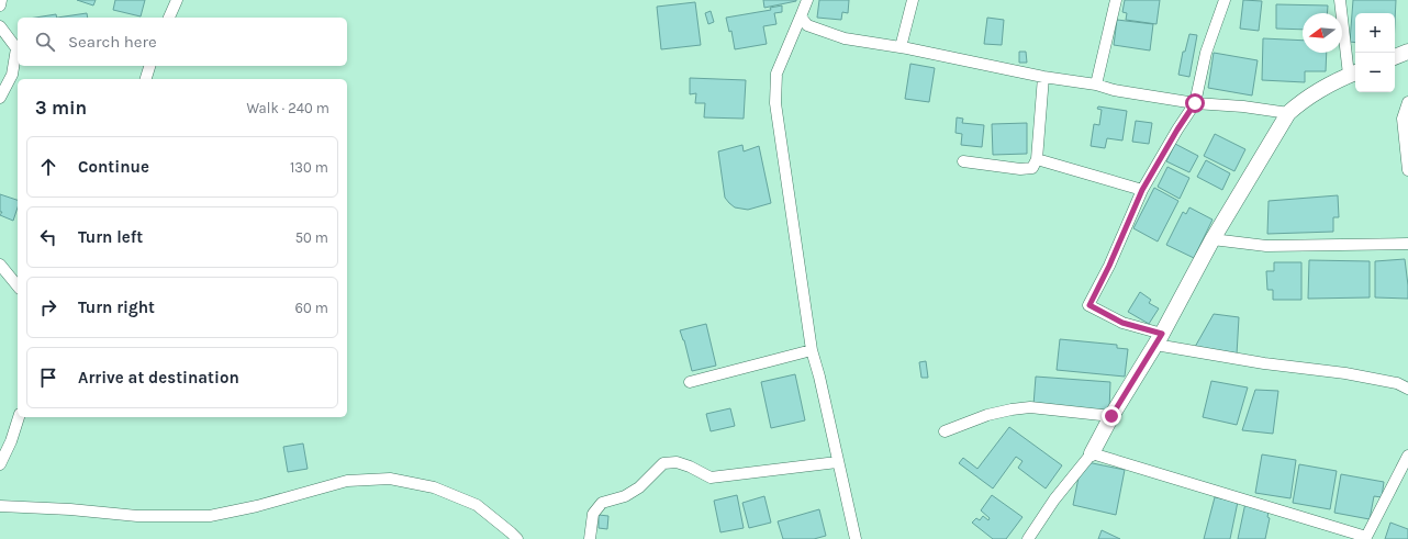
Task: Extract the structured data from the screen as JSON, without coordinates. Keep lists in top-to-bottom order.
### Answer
{
  "north": "left",
  "page": {
    "map_buttons": ["+", "−"],
    "search": "Search here",
    "heading": ["3 min", "Walk · 240 m"],
    "list": [
      ["Continue", "130 m"],
      ["Turn left", "50 m"],
      ["Turn right", "60 m"],
      "Arrive at destination"
    ]
  }
}
